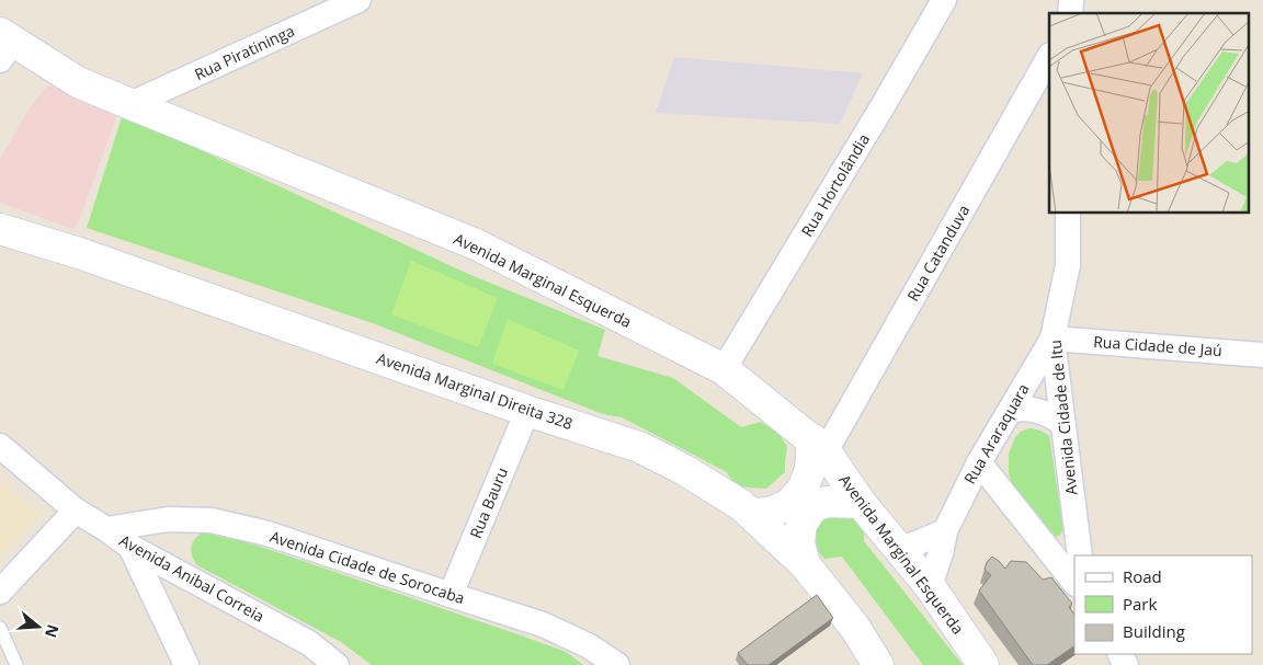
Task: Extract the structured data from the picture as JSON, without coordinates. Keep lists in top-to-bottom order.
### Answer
{
  "streets": {
    "main road": ["Avenida Marginal Esquerda", "Avenida Marginal Direita 328"],
    "street": [
      "Rua Piratininga",
      "Rua Hortolândia",
      "Rua Catanduva",
      "Rua Cidade de Jaú",
      "Avenida Cidade de Itu",
      "Rua Araraquara",
      "Rua Bauru",
      "Avenida Cidade de Sorocaba",
      "Avenida Anibal Correia"
    ]
  },
  "crossings": [
    ["Rua Piratininga", "Avenida Marginal Esquerda"],
    ["Rua Hortolândia", "Avenida Marginal Esquerda"],
    ["Rua Catanduva", "Avenida Marginal Esquerda"],
    ["Avenida Marginal Esquerda", "Rua Araraquara"],
    ["Rua Cidade de Jaú", "Avenida Cidade de Itu"],
    ["Rua Cidade de Jaú", "Rua Araraquara"],
    ["Avenida Marginal Direita 328", "Rua Bauru"],
    ["Avenida Cidade de Itu", "Rua Araraquara"],
    ["Rua Bauru", "Avenida Cidade de Sorocaba"],
    ["Avenida Cidade de Sorocaba", "Avenida Anibal Correia"]
  ],
  "legend": ["Road", "Park", "Building"],
  "north": "right"
}
